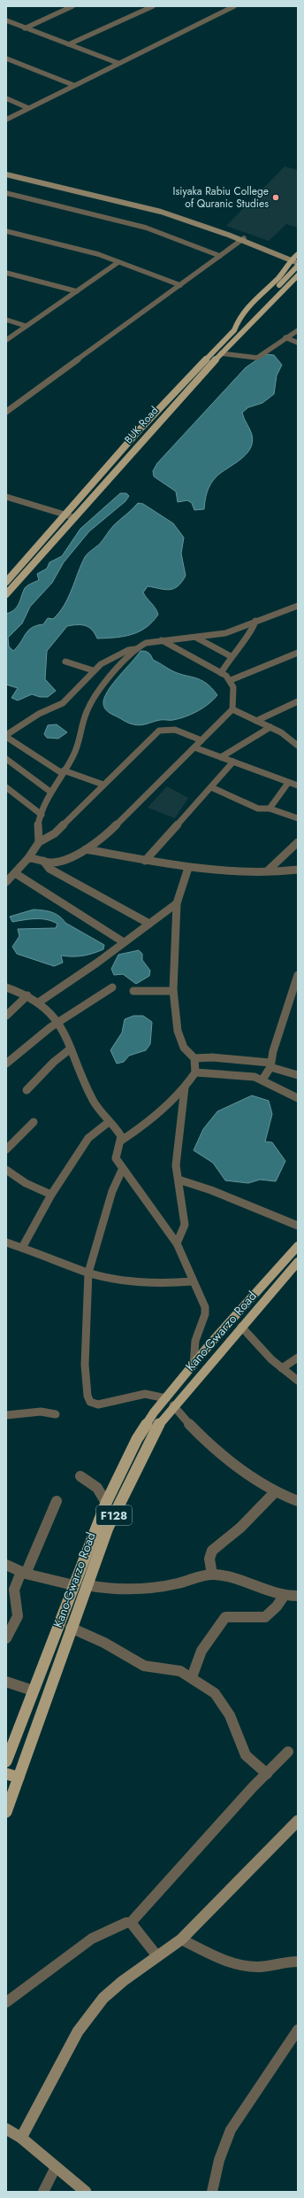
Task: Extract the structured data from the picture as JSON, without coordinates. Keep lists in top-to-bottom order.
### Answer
{
  "streets": {
    "main road": ["BUK Road", "Kano-Gwarzo Road", "F128"]
  },
  "places": ["Isiyaka Rabiu College of Quranic Studies"]
}
